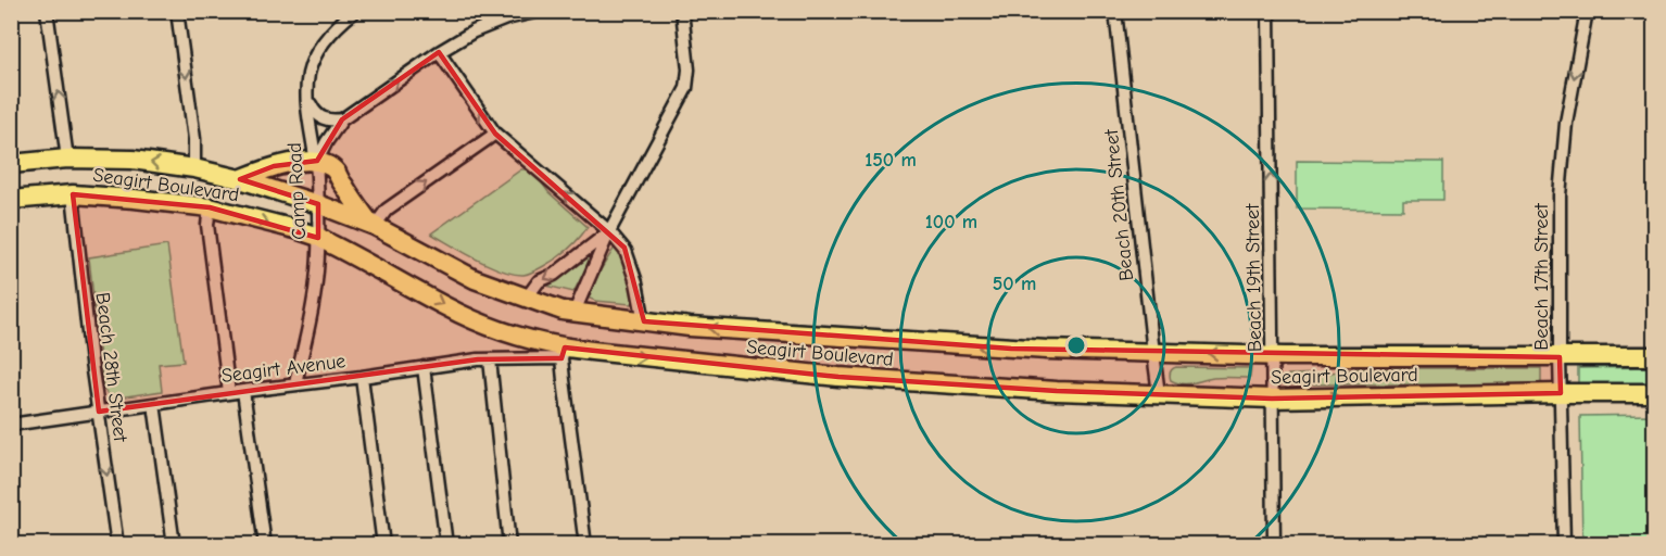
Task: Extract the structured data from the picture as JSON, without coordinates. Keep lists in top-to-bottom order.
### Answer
{
  "streets": {
    "main road": ["Seagirt Boulevard"],
    "street": [
      "Camp Road",
      "Beach 20th Street",
      "Beach 17th Street",
      "Beach 19th Street",
      "Beach 28th Street",
      "Seagirt Avenue"
    ]
  },
  "crossings": [
    ["Seagirt Boulevard", "Camp Road"],
    ["Seagirt Boulevard", "Beach 20th Street"],
    ["Seagirt Boulevard", "Beach 17th Street"],
    ["Seagirt Boulevard", "Beach 19th Street"],
    ["Seagirt Boulevard", "Beach 28th Street"],
    ["Seagirt Boulevard", "Seagirt Avenue"],
    ["Camp Road", "Seagirt Avenue"],
    ["Beach 28th Street", "Seagirt Avenue"]
  ],
  "one_way": ["Beach 17th Street", "Beach 19th Street"],
  "rings": ["150 m", "100 m", "50 m"]
}
